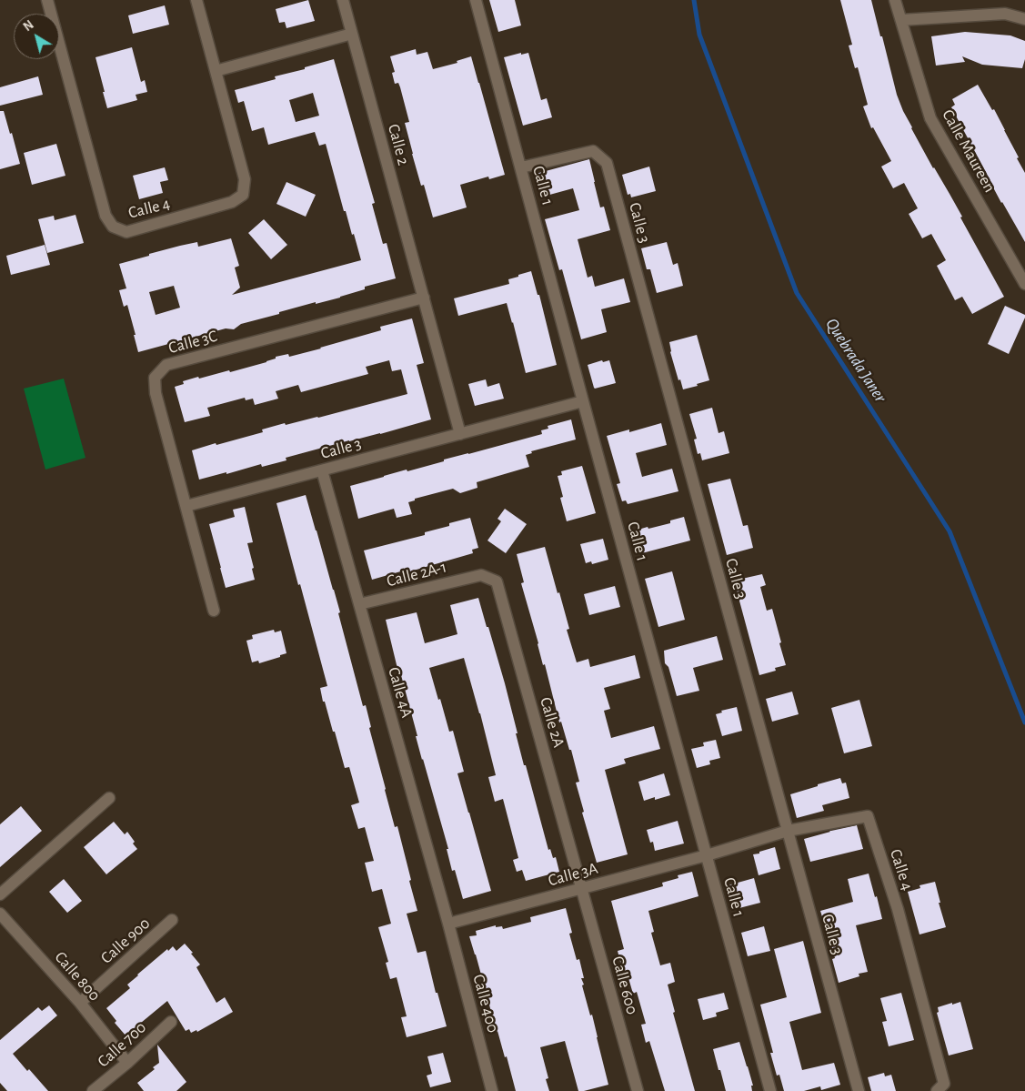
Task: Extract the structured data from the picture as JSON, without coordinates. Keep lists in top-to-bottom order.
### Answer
{
  "streets": {
    "street": [
      "Calle 2",
      "Calle Maureen",
      "Calle 1",
      "Calle 4",
      "Calle 3",
      "Calle 3C",
      "Calle 2A-1",
      "Calle 4A",
      "Calle 2A",
      "Calle 3A",
      "Calle 900",
      "Calle 800",
      "Calle 600",
      "Calle 400",
      "Calle 700"
    ]
  },
  "crossings": [
    ["Calle 2", "Calle 3"],
    ["Calle 2", "Calle 3C"],
    ["Calle 1", "Calle 4"],
    ["Calle 1", "Calle 3"],
    ["Calle 1", "Calle 3A"],
    ["Calle 4", "Calle 3"],
    ["Calle 4", "Calle 3A"],
    ["Calle 3", "Calle 3C"],
    ["Calle 3", "Calle 4A"],
    ["Calle 2A-1", "Calle 4A"],
    ["Calle 2A-1", "Calle 2A"],
    ["Calle 4A", "Calle 3A"],
    ["Calle 4A", "Calle 400"],
    ["Calle 2A", "Calle 3A"],
    ["Calle 2A", "Calle 600"],
    ["Calle 3A", "Calle 600"],
    ["Calle 3A", "Calle 400"],
    ["Calle 900", "Calle 800"],
    ["Calle 800", "Calle 700"]
  ],
  "water": ["Quebrada Janer"],
  "north": "top left"
}
